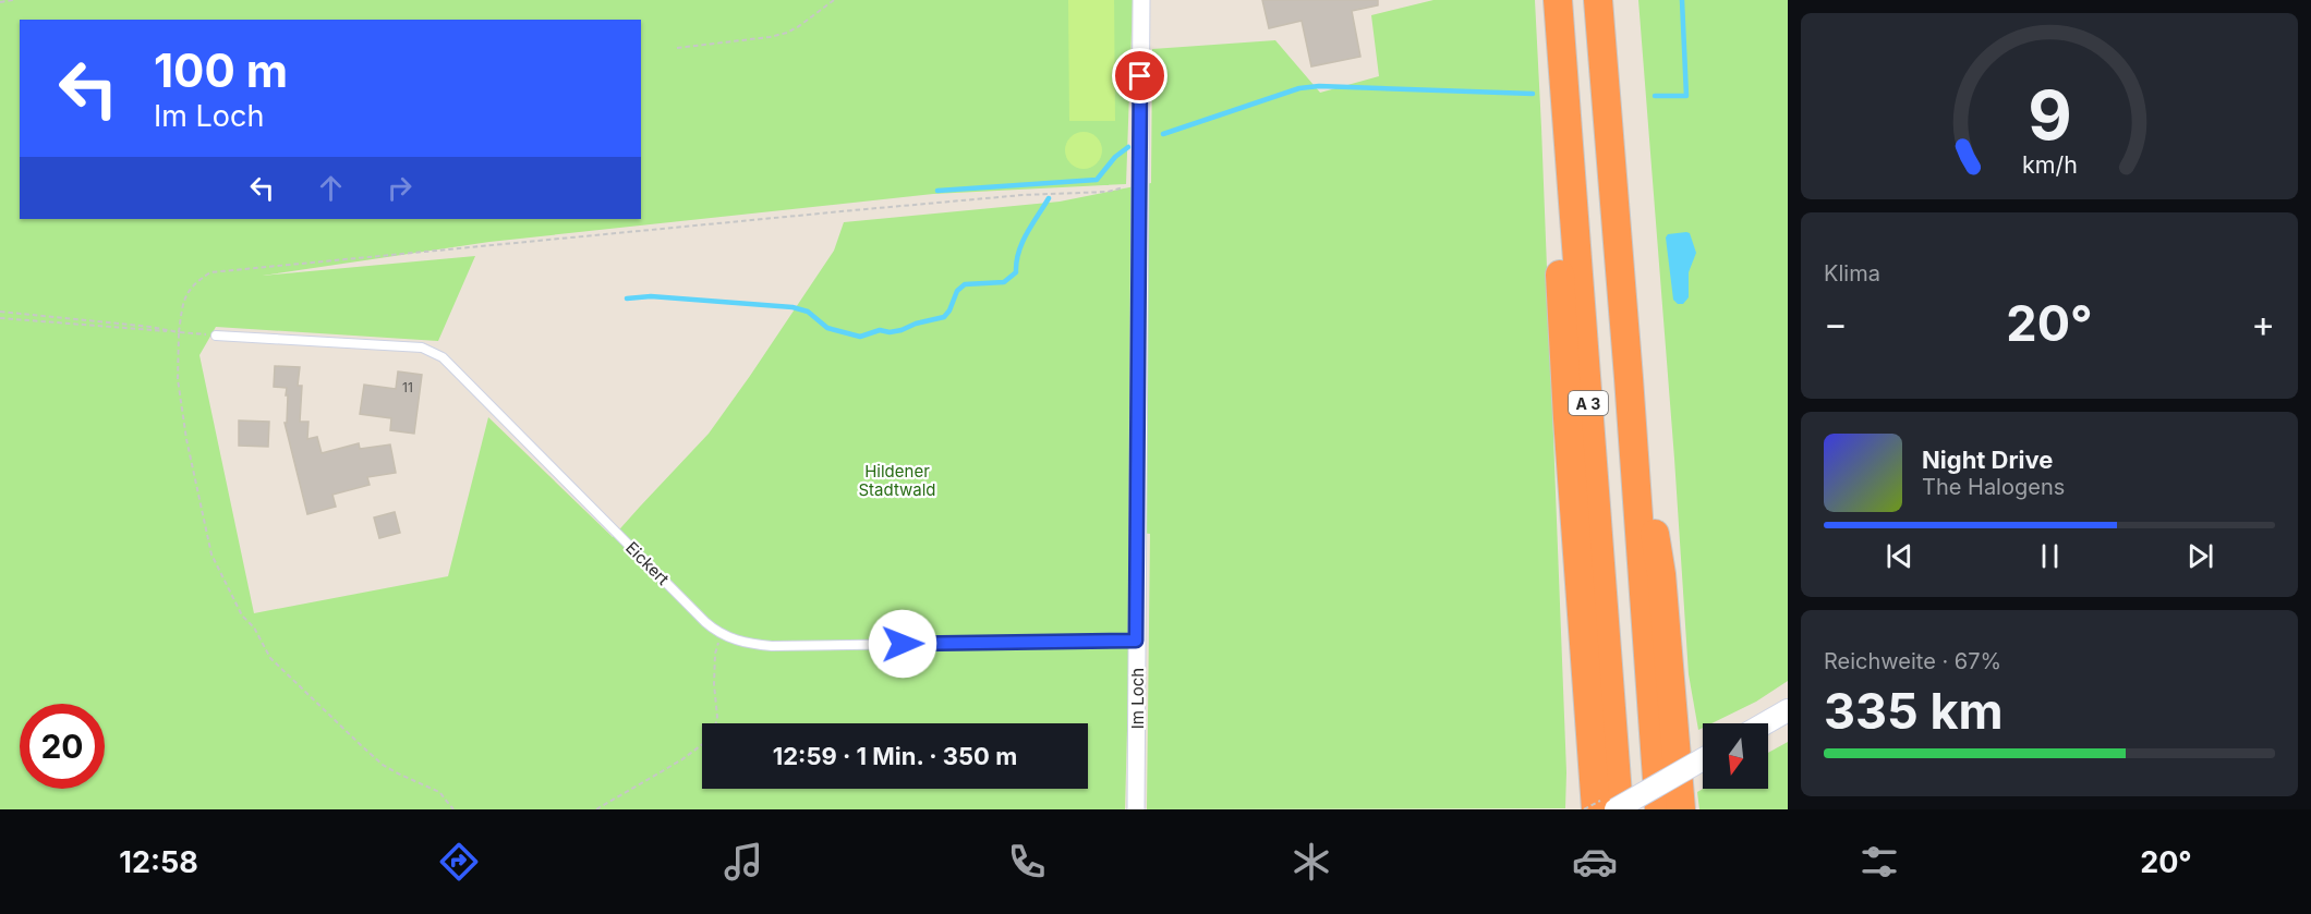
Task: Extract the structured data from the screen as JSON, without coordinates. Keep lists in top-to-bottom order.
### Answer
{
  "streets": {
    "highway": ["A 3"],
    "street": ["Im Loch"],
    "lane": ["Eickert"]
  },
  "crossings": [
    ["Eickert", "Im Loch"]
  ],
  "parks": ["Hildener Stadtwald"],
  "house_numbers": ["11"],
  "north": "bottom",
  "page": {
    "turn": ["100 m", "Im Loch"],
    "tile": [
      "Klima",
      ["Reichweite · 67%", "335 km"]
    ],
    "heat": ["−", "20°", "+"],
    "song": ["Night Drive", "The Halogens"],
    "limit": "20",
    "trip": "12:59 · 1 Min. · 350 m",
    "tabs": ["12:58", "20°"],
    "gauge": ["9", "km/h"]
  }
}
